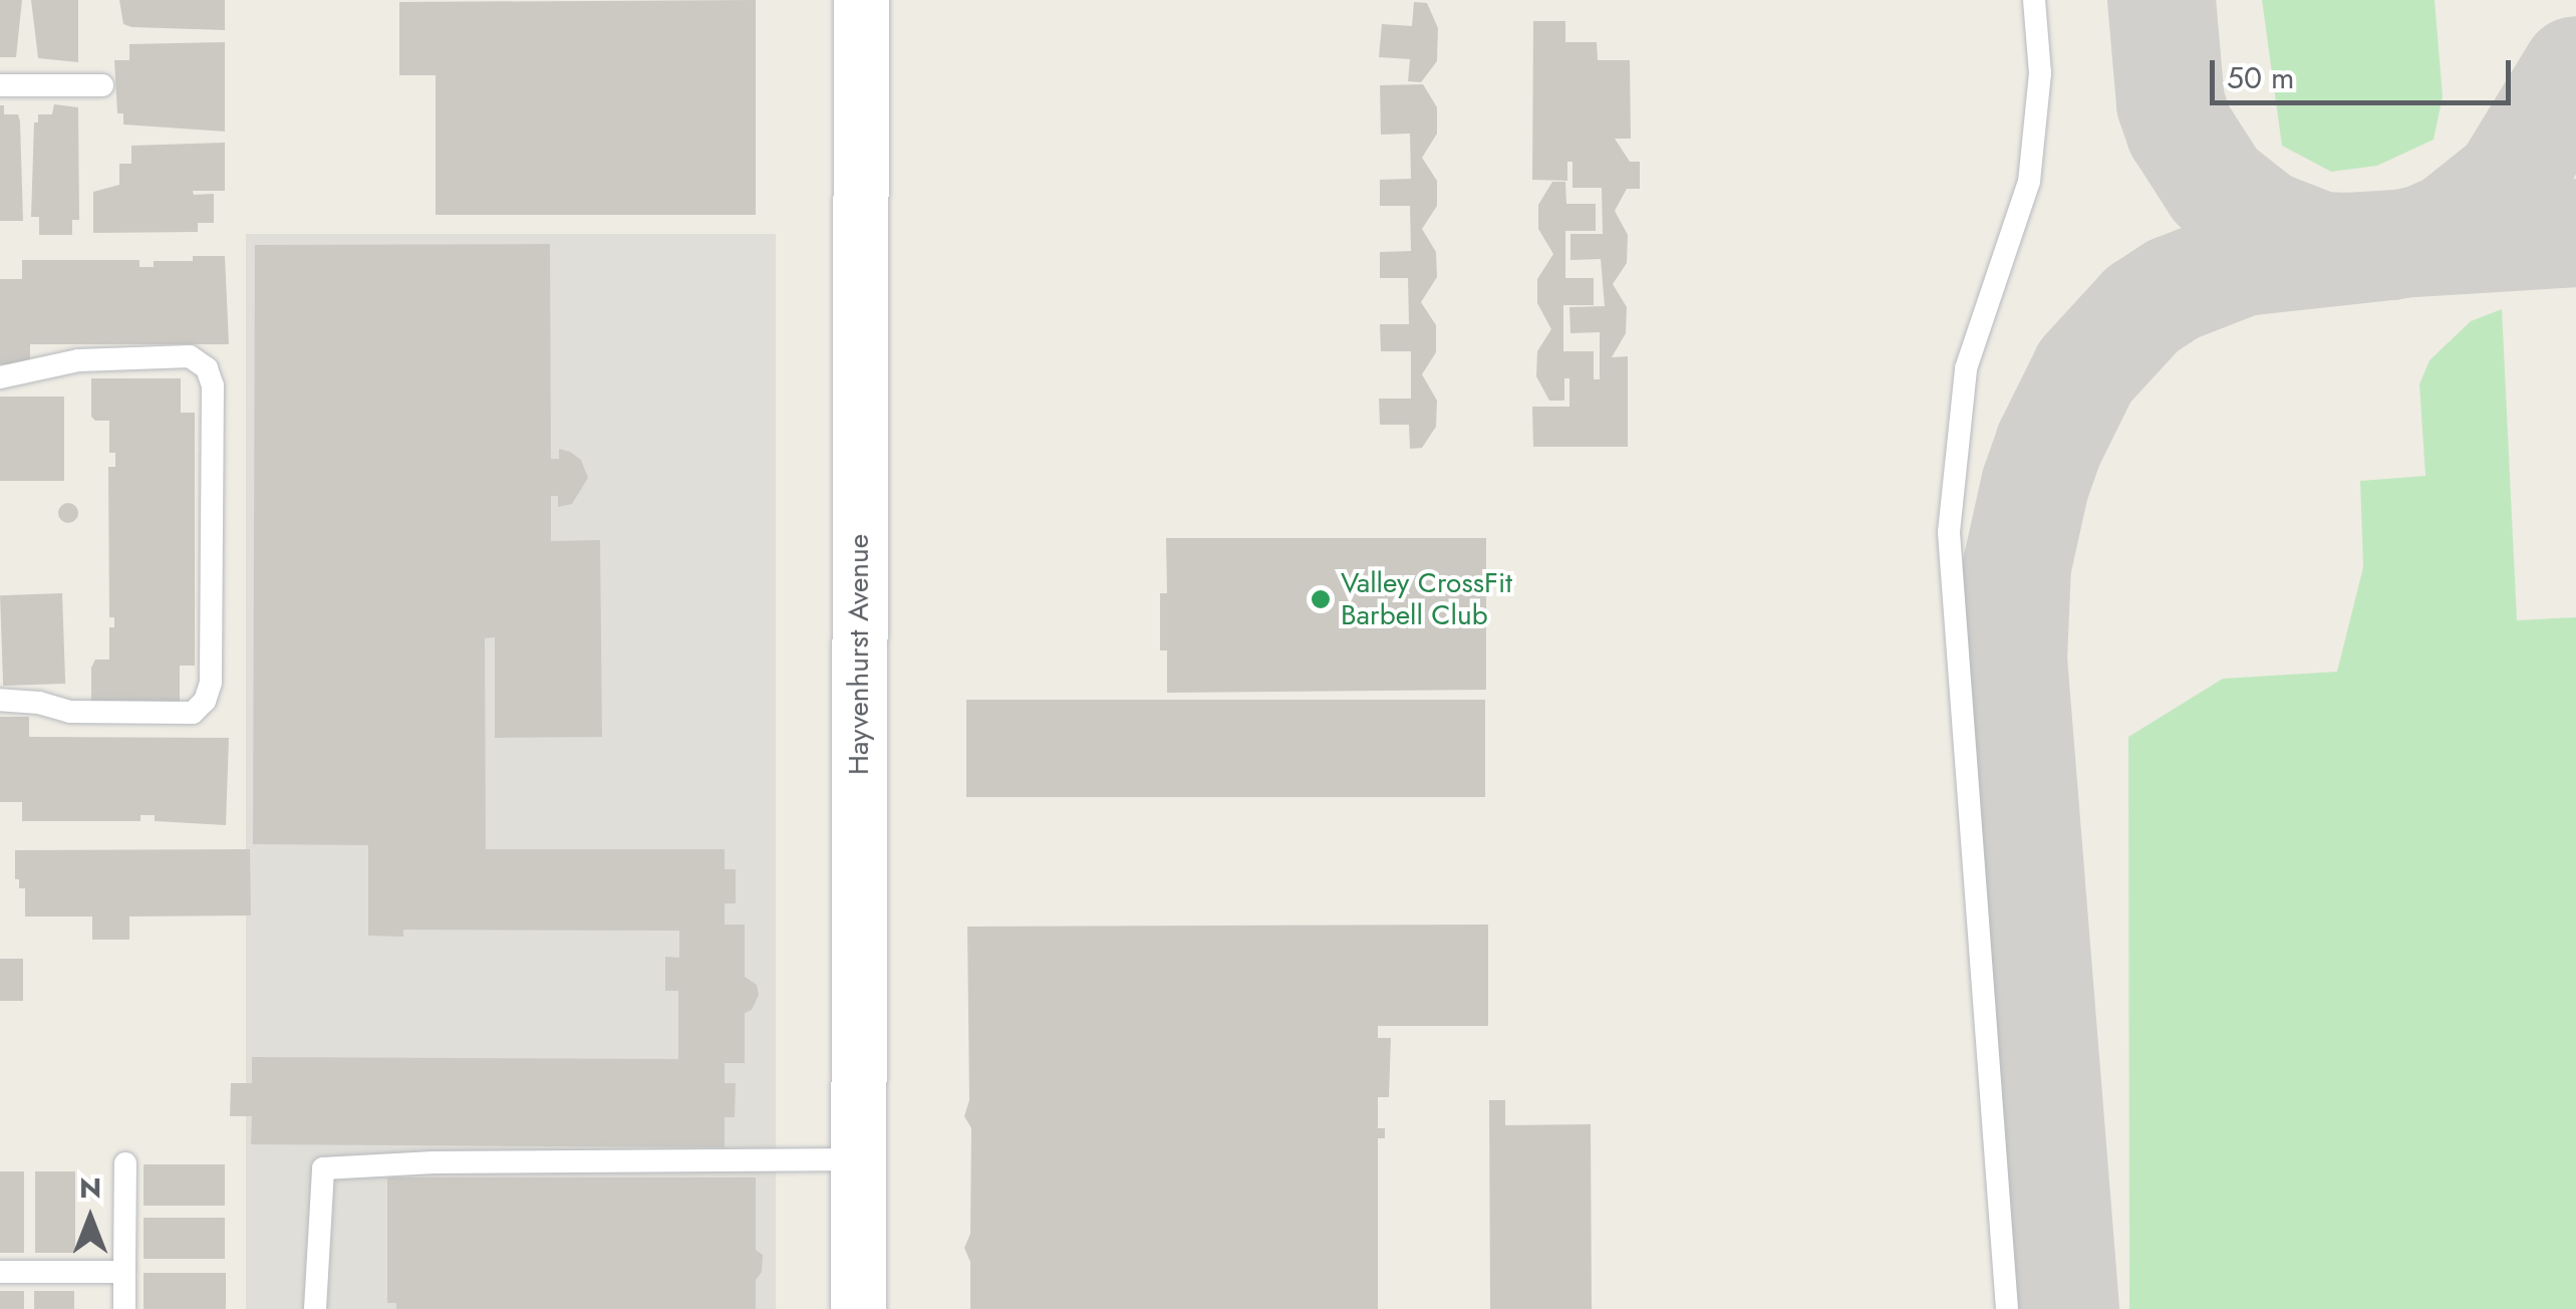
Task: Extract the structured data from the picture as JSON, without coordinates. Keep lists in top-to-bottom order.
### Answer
{
  "streets": {
    "main road": ["Hayvenhurst Avenue"]
  },
  "places": ["Valley CrossFit Barbell Club"],
  "scale_bar": "50 m",
  "north": "top"
}
